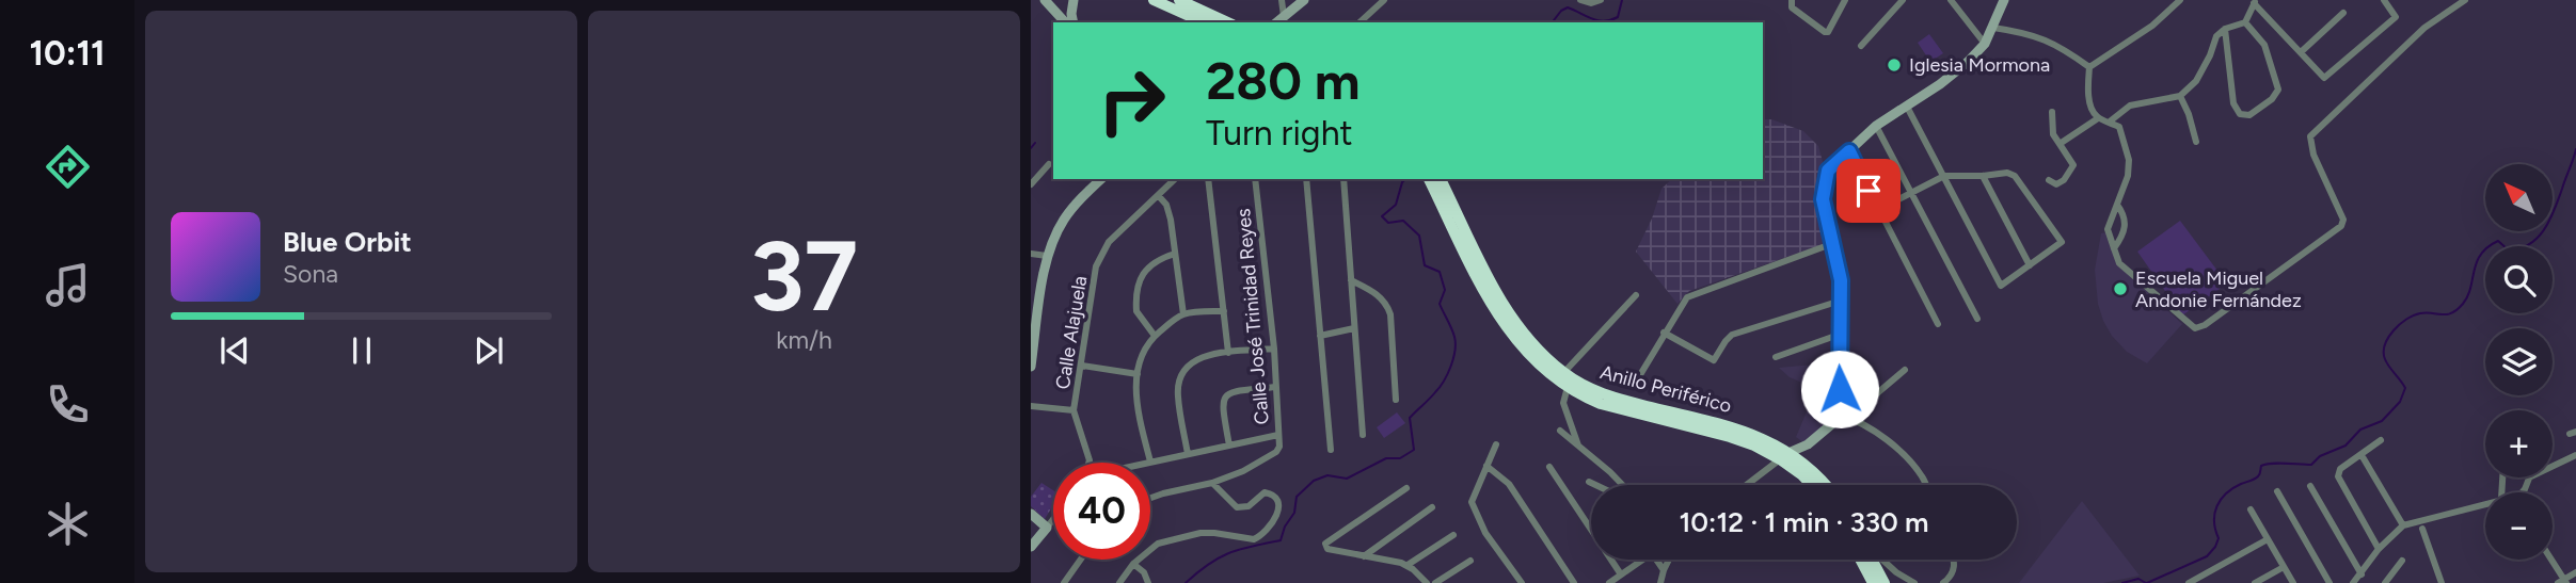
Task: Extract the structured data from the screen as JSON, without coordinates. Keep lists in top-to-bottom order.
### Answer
{
  "streets": {
    "highway": ["Anillo Periférico"],
    "street": ["Calle José Trinidad Reyes", "Calle Alajuela"]
  },
  "places": ["Iglesia Mormona", "Escuela Miguel Andonie Fernández"],
  "north": "top left",
  "page": {
    "tabs": "10:11",
    "tile": ["37", "km/h"],
    "turn": ["280 m", "Turn right"],
    "map_buttons": ["+", "−"],
    "song": ["Blue Orbit", "Sona"],
    "limit": "40",
    "trip": "10:12 · 1 min · 330 m"
  }
}
